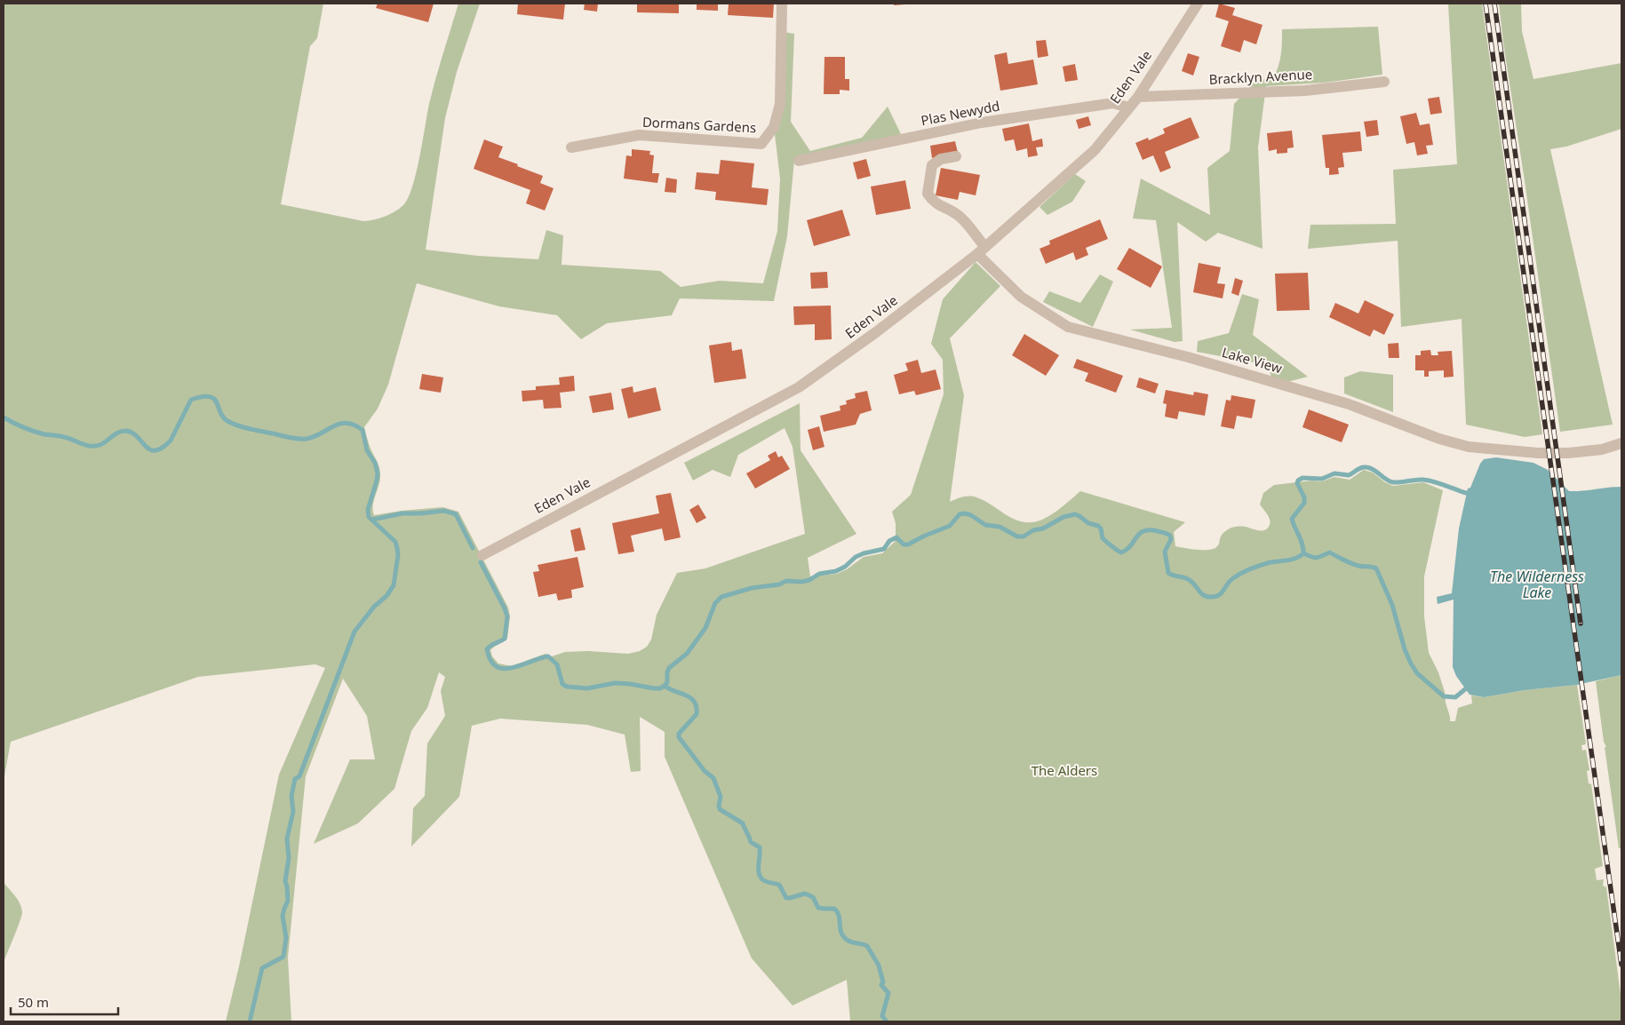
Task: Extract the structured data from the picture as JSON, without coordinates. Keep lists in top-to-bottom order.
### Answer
{
  "streets": {
    "street": [
      "Eden Vale",
      "Bracklyn Avenue",
      "Plas Newydd",
      "Dormans Gardens",
      "Lake View"
    ]
  },
  "crossings": [
    ["Eden Vale", "Bracklyn Avenue"],
    ["Eden Vale", "Plas Newydd"],
    ["Eden Vale", "Lake View"]
  ],
  "water": ["The Wilderness Lake"],
  "parks": ["The Alders"],
  "scale_bar": "50 m"
}
